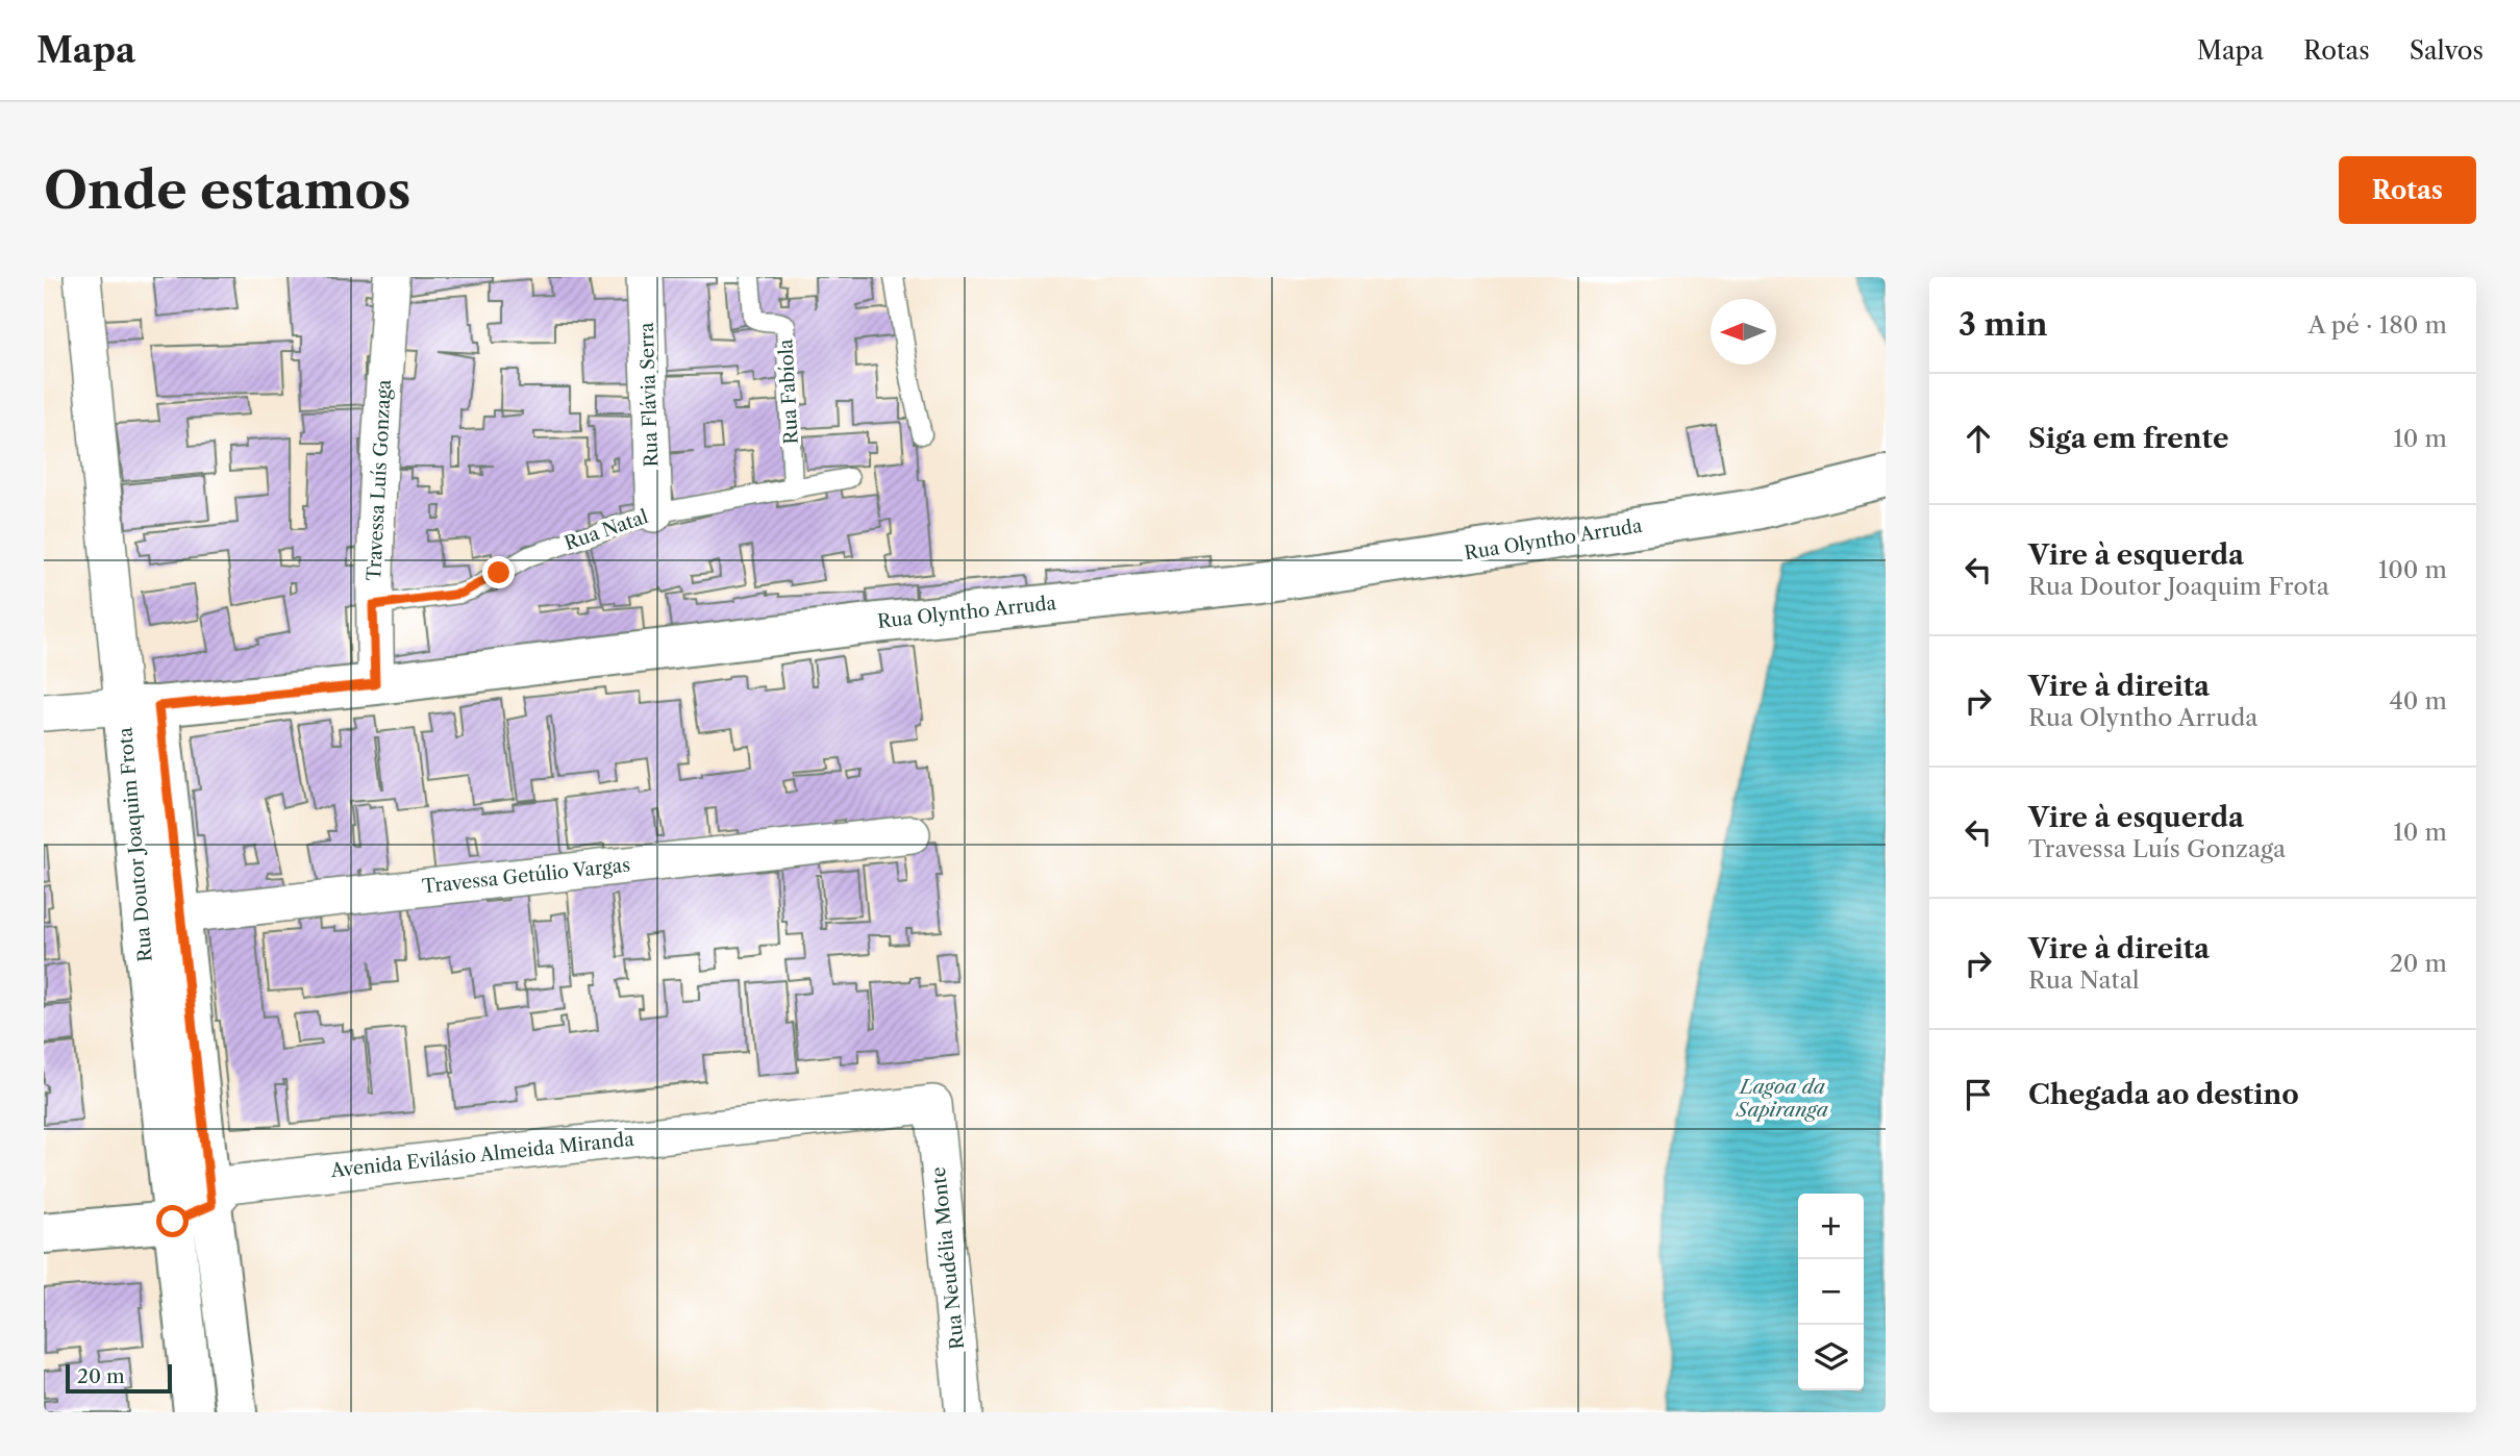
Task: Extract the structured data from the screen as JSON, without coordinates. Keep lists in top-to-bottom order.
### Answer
{
  "streets": {
    "street": [
      "Rua Flávia Serra",
      "Travessa Luís Gonzaga",
      "Rua Olyntho Arruda",
      "Rua Doutor Joaquim Frota",
      "Travessa Getúlio Vargas",
      "Avenida Evilásio Almeida Miranda",
      "Rua Neudélia Monte"
    ],
    "lane": ["Rua Fabíola", "Rua Natal"]
  },
  "crossings": [
    ["Rua Fabíola", "Rua Natal"],
    ["Rua Flávia Serra", "Rua Natal"],
    ["Travessa Luís Gonzaga", "Rua Natal"],
    ["Travessa Luís Gonzaga", "Rua Olyntho Arruda"],
    ["Rua Olyntho Arruda", "Rua Doutor Joaquim Frota"],
    ["Rua Doutor Joaquim Frota", "Travessa Getúlio Vargas"],
    ["Rua Doutor Joaquim Frota", "Avenida Evilásio Almeida Miranda"],
    ["Avenida Evilásio Almeida Miranda", "Rua Neudélia Monte"]
  ],
  "water": ["Lagoa da Sapiranga"],
  "scale_bar": "20 m",
  "north": "left",
  "page": {
    "header": "Mapa",
    "nav": ["Mapa", "Rotas", "Salvos"],
    "buttons": "Rotas",
    "title": "Onde estamos",
    "heading": ["3 min", "A pé · 180 m"],
    "list": [
      ["Siga em frente", "10 m"],
      ["Vire à esquerda", "Rua Doutor Joaquim Frota", "100 m"],
      ["Vire à direita", "Rua Olyntho Arruda", "40 m"],
      ["Vire à esquerda", "Travessa Luís Gonzaga", "10 m"],
      ["Vire à direita", "Rua Natal", "20 m"],
      "Chegada ao destino"
    ],
    "map_buttons": ["+", "−"],
    "scale": "20 m"
  }
}
